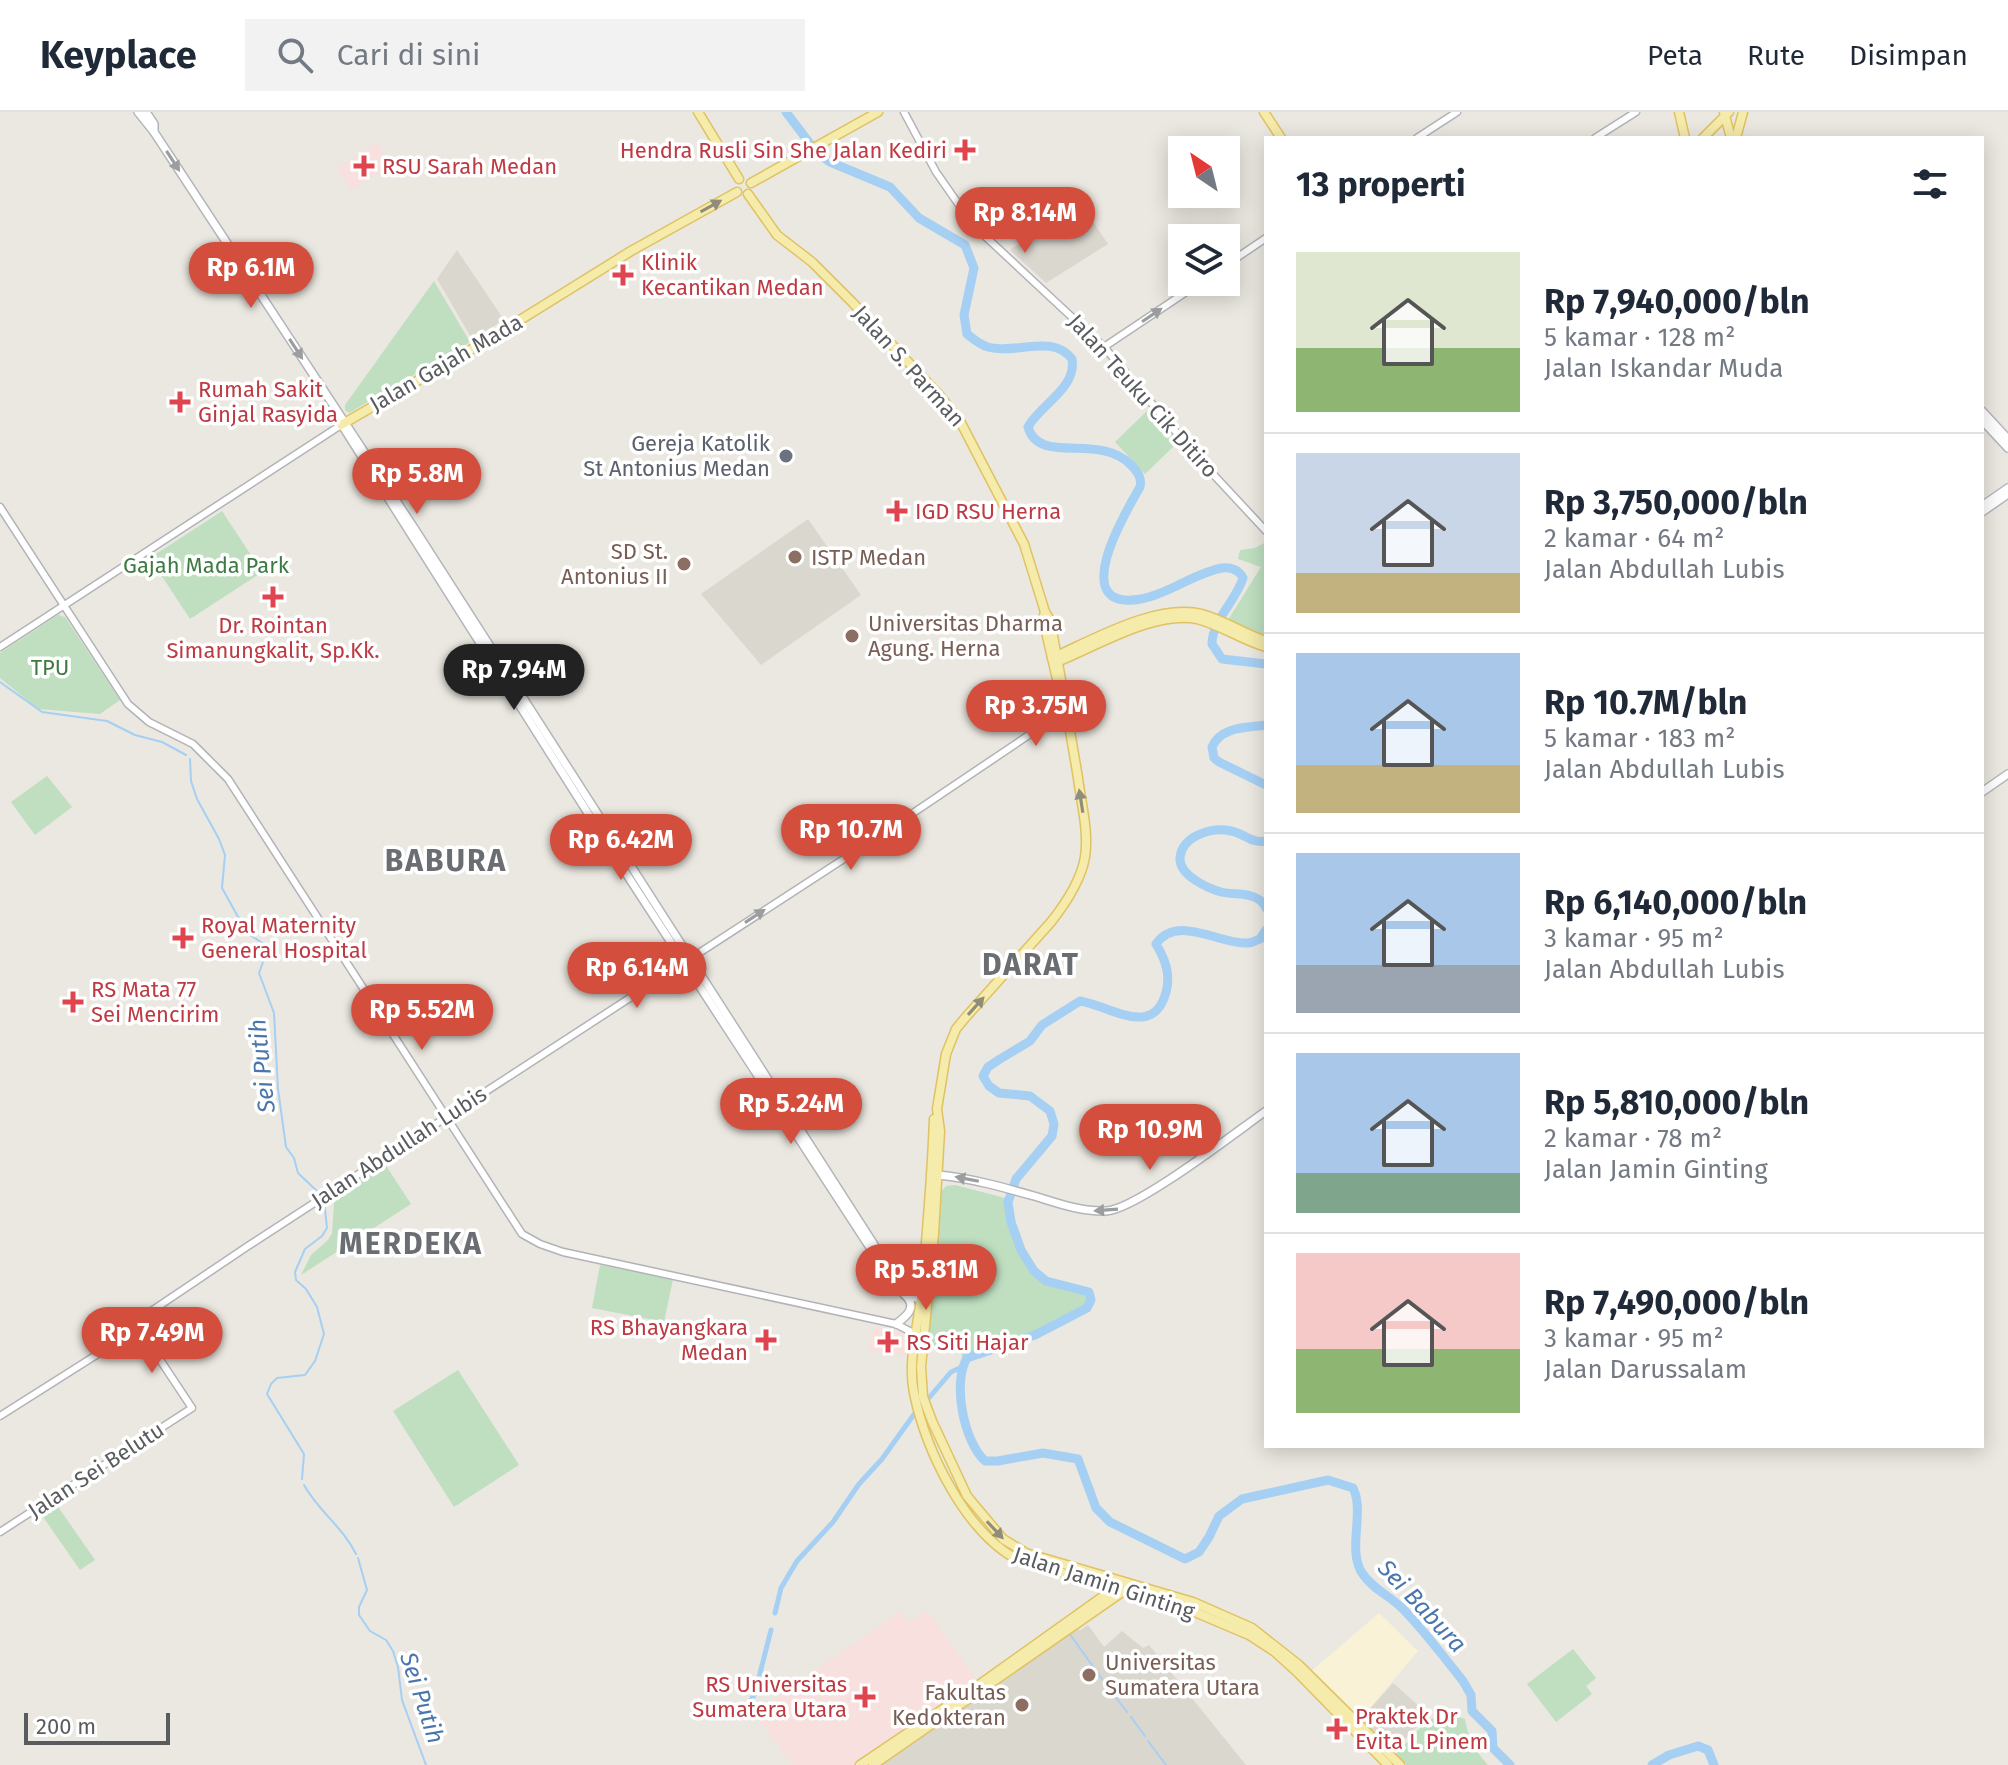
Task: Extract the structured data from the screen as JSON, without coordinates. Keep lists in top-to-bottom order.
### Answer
{
  "streets": {
    "main road": ["Jalan Gajah Mada", "Jalan S. Parman", "Jalan Jamin Ginting"],
    "street": ["Jalan Teuku Cik Ditiro", "Jalan Abdullah Lubis", "Jalan Sei Belutu"]
  },
  "crossings": [
    ["Jalan S. Parman", "Jalan Abdullah Lubis"],
    ["Jalan Abdullah Lubis", "Jalan Sei Belutu"]
  ],
  "one_way": ["Jalan Gajah Mada", "Jalan S. Parman", "Jalan Abdullah Lubis"],
  "districts": ["BABURA", "DARAT", "MERDEKA"],
  "water": ["Sei Putih", "Sei Babura"],
  "parks": ["Gajah Mada Park", "TPU"],
  "places": {
    "health": [
      "Hendra Rusli Sin She Jalan Kediri",
      "RSU Sarah Medan",
      "Klinik Kecantikan Medan",
      "Rumah Sakit Ginjal Rasyida",
      "IGD RSU Herna",
      "Dr. Rointan Simanungkalit, Sp.Kk.",
      "Royal Maternity General Hospital",
      "RS Mata 77 Sei Mencirim",
      "RS Bhayangkara Medan",
      "RS Siti Hajar",
      "RS Universitas Sumatera Utara",
      "Praktek Dr Evita L Pinem"
    ],
    "other": [
      "Gereja Katolik St Antonius Medan",
      "ISTP Medan",
      "SD St. Antonius II",
      "Universitas Dharma Agung. Herna",
      "Universitas Sumatera Utara",
      "Fakultas Kedokteran"
    ]
  },
  "scale_bar": "200 m",
  "north": "top left",
  "page": {
    "header": "Keyplace",
    "search": "Cari di sini",
    "nav": ["Peta", "Rute", "Disimpan"],
    "heading": "13 properti",
    "price": [
      "Rp 8.14M",
      "Rp 6.1M",
      "Rp 5.8M",
      "Rp 7.94M",
      "Rp 3.75M",
      "Rp 10.7M",
      "Rp 6.42M",
      "Rp 6.14M",
      "Rp 5.52M",
      "Rp 5.24M",
      "Rp 10.9M",
      "Rp 5.81M",
      "Rp 7.49M"
    ],
    "list": [
      {
        "name": "Rp 7,940,000/bln",
        "note": "5 kamar · 128 m² · Jalan Iskandar Muda"
      },
      {
        "name": "Rp 3,750,000/bln",
        "note": "2 kamar · 64 m² · Jalan Abdullah Lubis"
      },
      {
        "name": "Rp 10.7M/bln",
        "note": "5 kamar · 183 m² · Jalan Abdullah Lubis"
      },
      {
        "name": "Rp 6,140,000/bln",
        "note": "3 kamar · 95 m² · Jalan Abdullah Lubis"
      },
      {
        "name": "Rp 5,810,000/bln",
        "note": "2 kamar · 78 m² · Jalan Jamin Ginting"
      },
      {
        "name": "Rp 7,490,000/bln",
        "note": "3 kamar · 95 m² · Jalan Darussalam"
      }
    ],
    "scale": "200 m"
  }
}
